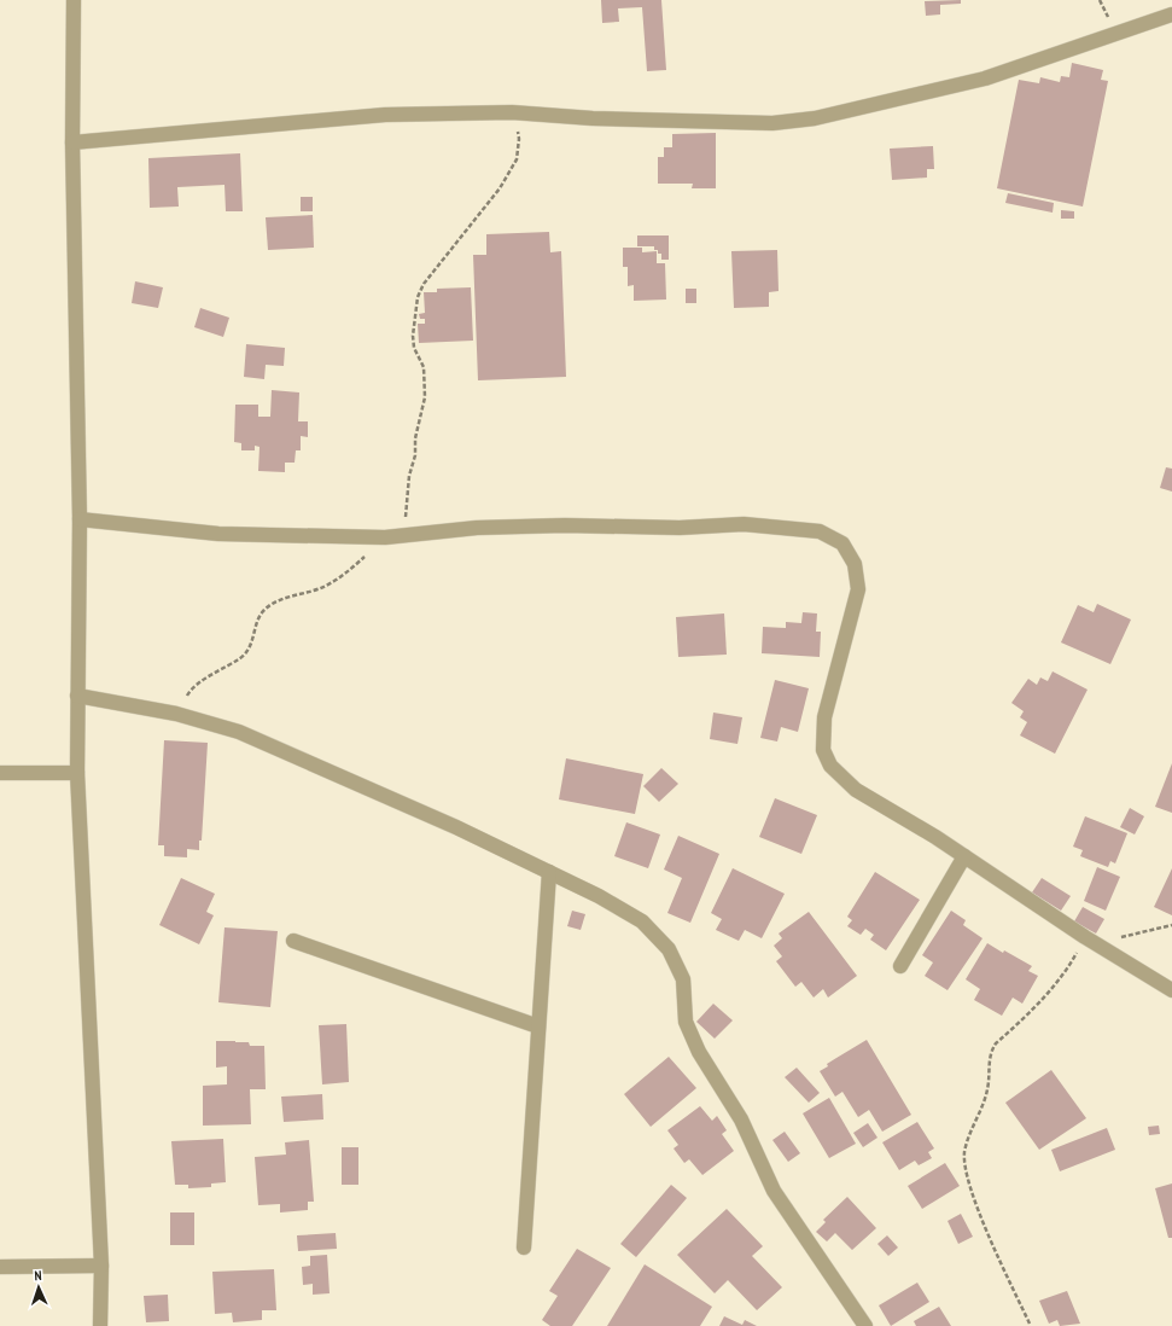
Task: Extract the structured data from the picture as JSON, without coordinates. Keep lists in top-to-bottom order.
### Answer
{
  "north": "top"
}
